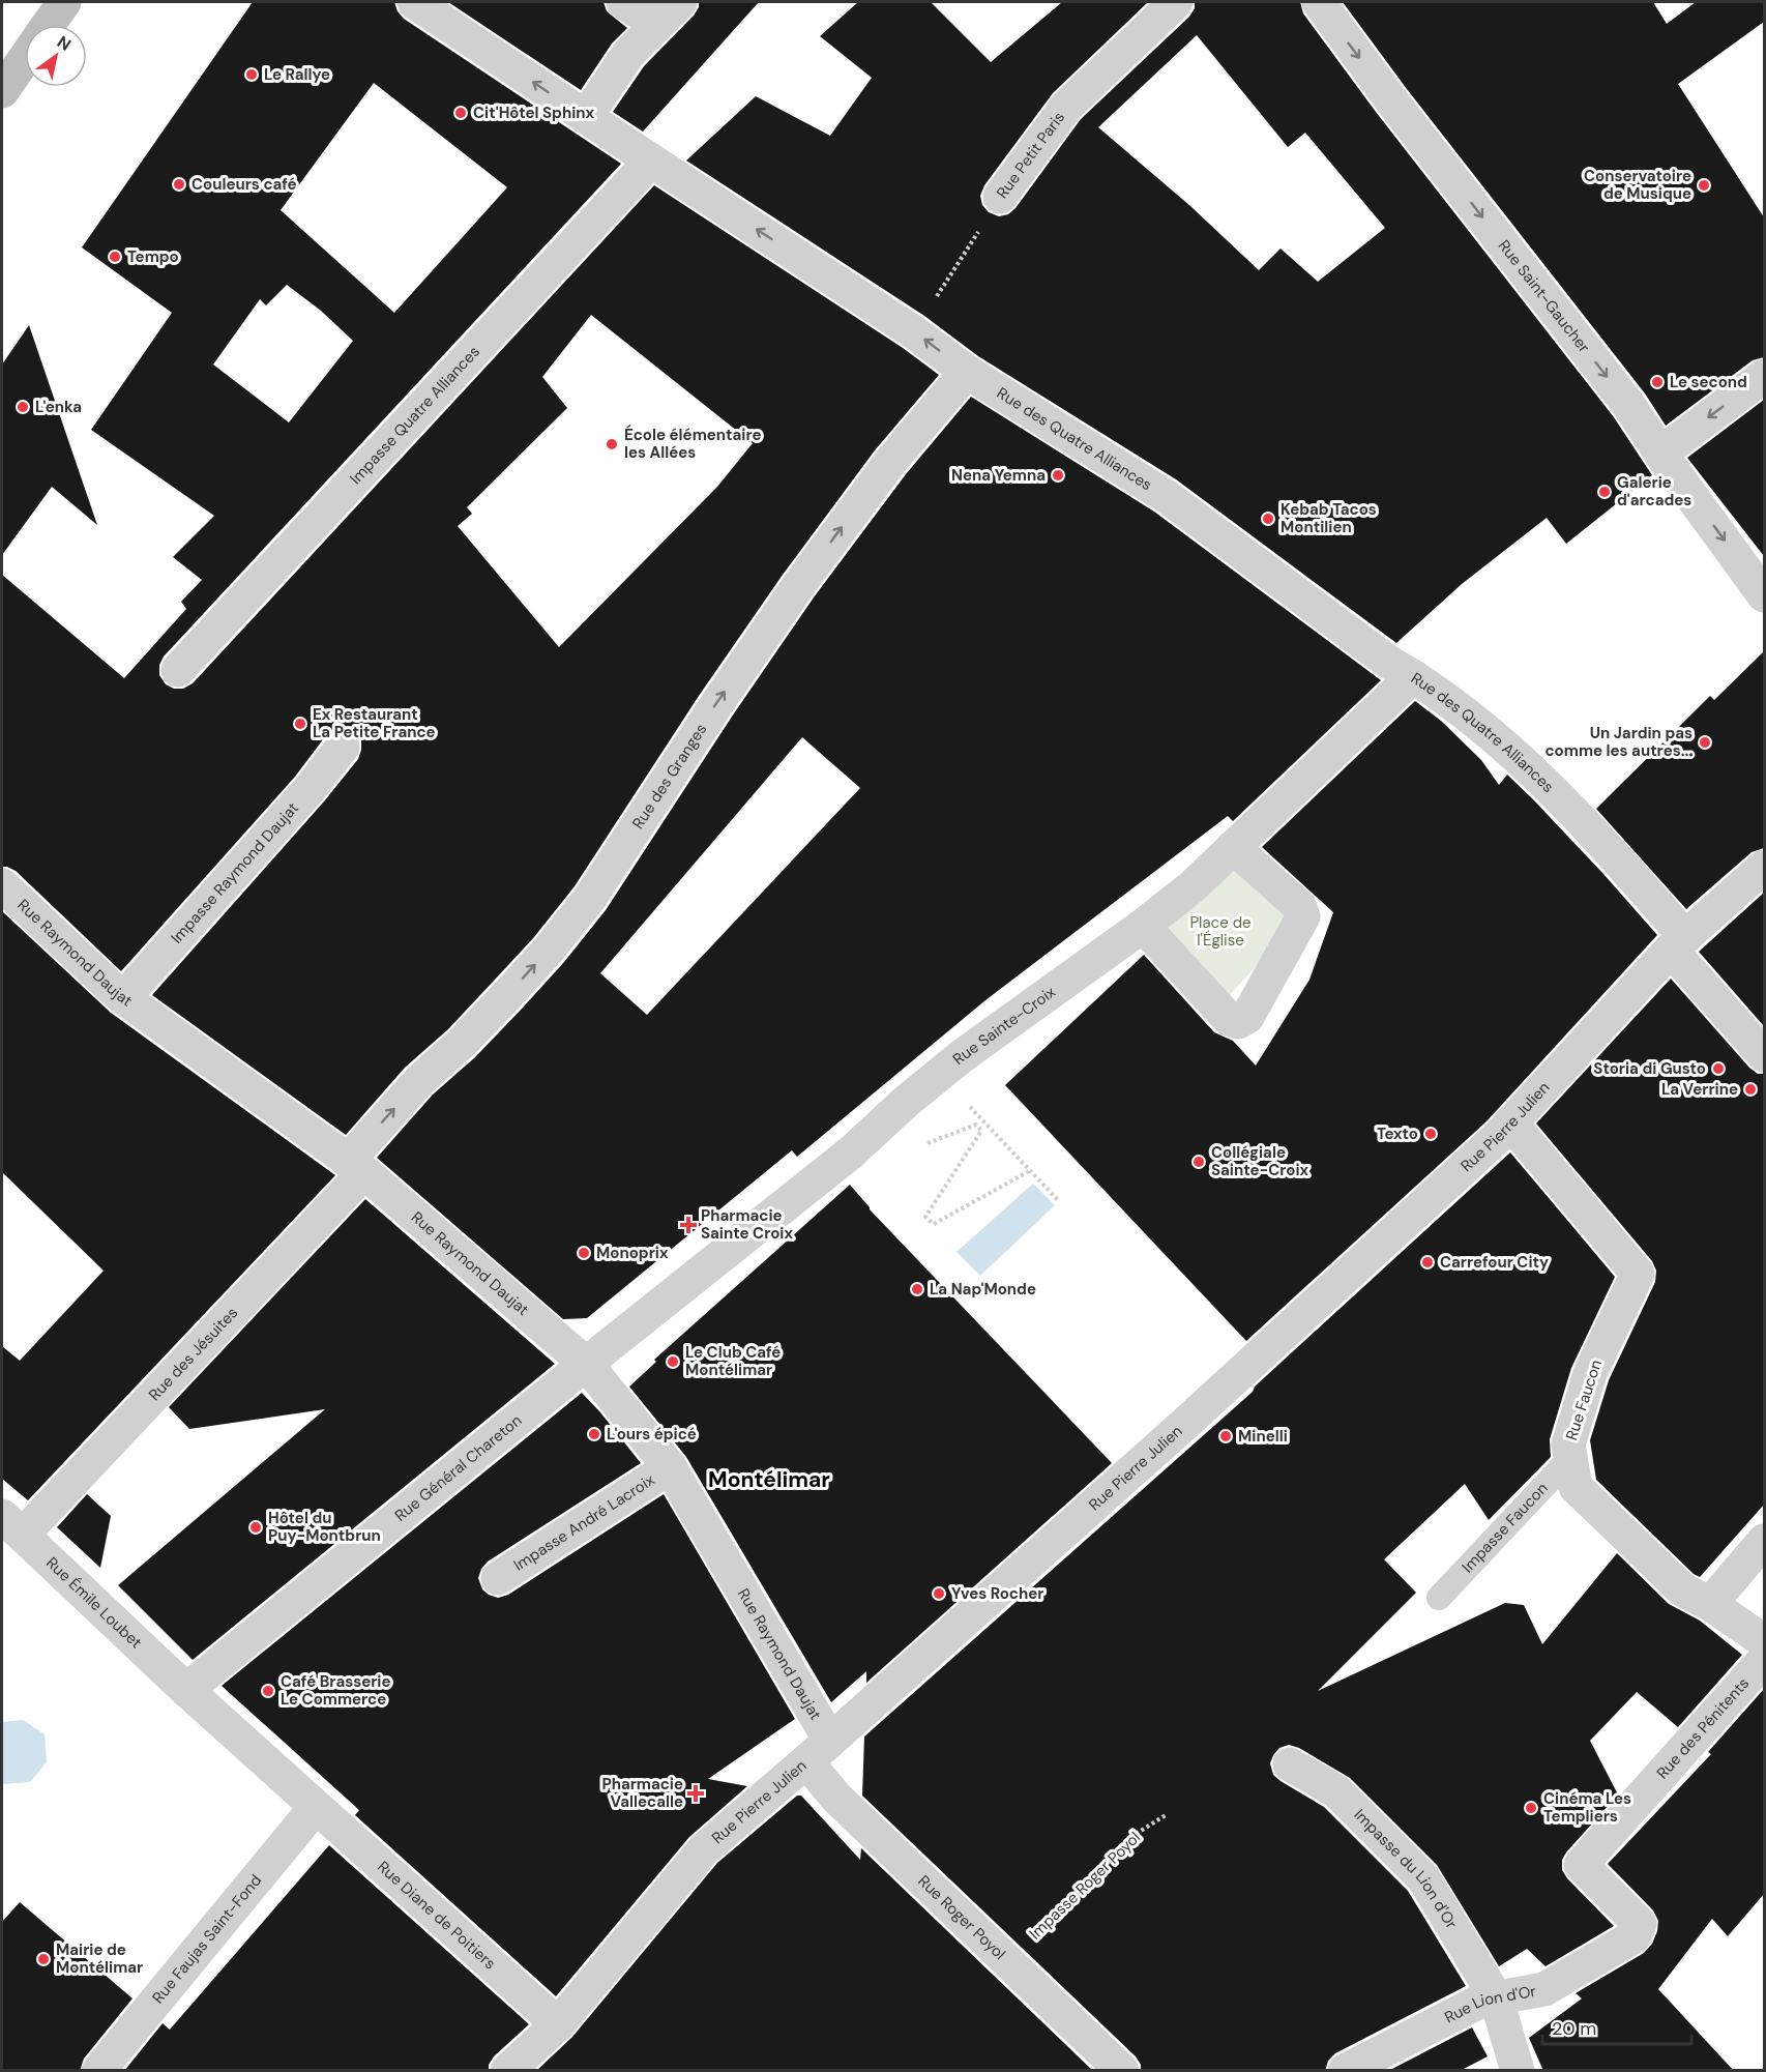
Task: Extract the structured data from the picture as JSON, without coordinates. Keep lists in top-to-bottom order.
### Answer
{
  "streets": {
    "street": [
      "Rue Petit Paris",
      "Rue Saint-Gaucher",
      "Impasse Quatre Alliances",
      "Rue des Quatre Alliances",
      "Rue des Granges",
      "Impasse Raymond Daujat",
      "Rue Raymond Daujat",
      "Rue Sainte-Croix",
      "Rue Pierre Julien",
      "Rue des Jésuites",
      "Rue Faucon",
      "Rue Général Chareton",
      "Impasse André Lacroix",
      "Rue Émile Loubet",
      "Rue des Pénitents",
      "Impasse du Lion d'Or",
      "Rue Diane de Poitiers",
      "Rue Roger Poyol",
      "Rue Faujas Saint-Fond",
      "Rue Lion d'Or"
    ],
    "lane": ["Impasse Faucon"],
    "path": ["Impasse Roger Poyol"]
  },
  "crossings": [
    ["Rue Petit Paris", "Rue des Quatre Alliances"],
    ["Impasse Quatre Alliances", "Rue des Quatre Alliances"],
    ["Rue des Quatre Alliances", "Rue des Granges"],
    ["Rue des Quatre Alliances", "Rue Sainte-Croix"],
    ["Rue des Quatre Alliances", "Rue Pierre Julien"],
    ["Rue des Granges", "Rue Raymond Daujat"],
    ["Rue des Granges", "Rue des Jésuites"],
    ["Impasse Raymond Daujat", "Rue Raymond Daujat"],
    ["Rue Raymond Daujat", "Rue Sainte-Croix"],
    ["Rue Raymond Daujat", "Rue Pierre Julien"],
    ["Rue Raymond Daujat", "Rue des Jésuites"],
    ["Rue Raymond Daujat", "Rue Général Chareton"],
    ["Rue Raymond Daujat", "Impasse André Lacroix"],
    ["Rue Raymond Daujat", "Rue Roger Poyol"],
    ["Rue Sainte-Croix", "Rue Général Chareton"],
    ["Rue Pierre Julien", "Rue Faucon"],
    ["Rue Pierre Julien", "Rue Diane de Poitiers"],
    ["Rue Pierre Julien", "Rue Roger Poyol"],
    ["Rue des Jésuites", "Rue Émile Loubet"],
    ["Rue Faucon", "Impasse Faucon"],
    ["Rue Général Chareton", "Rue Émile Loubet"],
    ["Rue Émile Loubet", "Rue Diane de Poitiers"],
    ["Rue Émile Loubet", "Rue Faujas Saint-Fond"],
    ["Rue des Pénitents", "Rue Lion d'Or"],
    ["Impasse du Lion d'Or", "Rue Lion d'Or"],
    ["Impasse Roger Poyol", "Rue Roger Poyol"],
    ["Rue Diane de Poitiers", "Rue Faujas Saint-Fond"]
  ],
  "one_way": ["Rue Saint-Gaucher", "Rue des Granges"],
  "districts": ["Montélimar"],
  "parks": ["Place de l'Église"],
  "places": {
    "other": [
      "Le Rallye",
      "Cit'Hôtel Sphinx",
      "Couleurs café",
      "Conservatoire de Musique",
      "Tempo",
      "Le second",
      "L'enka",
      "École élémentaire les Allées",
      "Nena Yemna",
      "Galerie d'arcades",
      "Kebab Tacos Montilien",
      "Ex Restaurant La Petite France",
      "Un Jardin pas comme les autres...",
      "Storia di Gusto",
      "La Verrine",
      "Texto",
      "Collégiale Sainte-Croix",
      "Monoprix",
      "Carrefour City",
      "La Nap'Monde",
      "Le Club Café Montélimar",
      "L'ours épicé",
      "Minelli",
      "Hôtel du Puy-Montbrun",
      "Yves Rocher",
      "Café Brasserie Le Commerce",
      "Cinéma Les Templiers",
      "Mairie de Montélimar"
    ],
    "health": ["Pharmacie Sainte Croix", "Pharmacie Vallecalle"]
  },
  "scale_bar": "20 m",
  "north": "top right"
}
